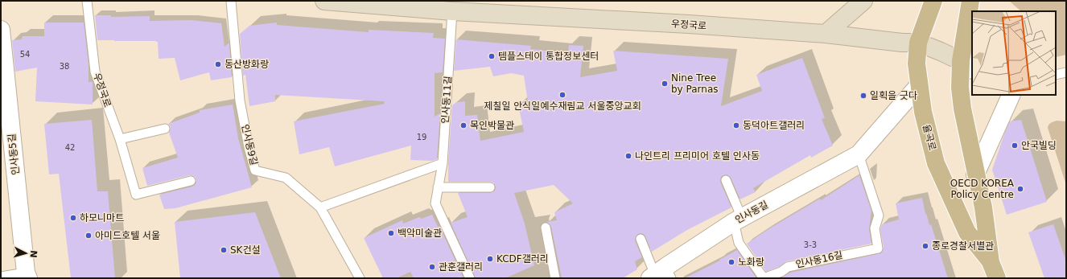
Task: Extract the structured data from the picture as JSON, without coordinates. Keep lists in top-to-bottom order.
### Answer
{
  "streets": {
    "main road": ["우정국로", "율곡로"],
    "street": ["인사동5길", "인사동길"],
    "lane": ["인사동11길", "인사동9길", "인사동16길"]
  },
  "crossings": [
    ["우정국로", "인사동11길"],
    ["우정국로", "율곡로"],
    ["율곡로", "인사동길"],
    ["인사동길", "인사동16길"]
  ],
  "places": [
    "템플스테이 통합정보센터",
    "동산방화랑",
    "Nine Tree by Parnas",
    "제칠일 안식일예수재림교 서울중앙교회",
    "일획을 긋다",
    "목인박물관",
    "동덕아트갤러리",
    "안국빌딩",
    "나인트리 프리미어 호텔 인사동",
    "OECD KOREA Policy Centre",
    "하모니마트",
    "백악미술관",
    "아미드호텔 서울",
    "종로경찰서별관",
    "SK건설",
    "KCDF갤러리",
    "노화랑",
    "관훈갤러리"
  ],
  "house_numbers": [
    "54",
    "38",
    "19",
    "42",
    "3-3"
  ],
  "north": "right"
}
